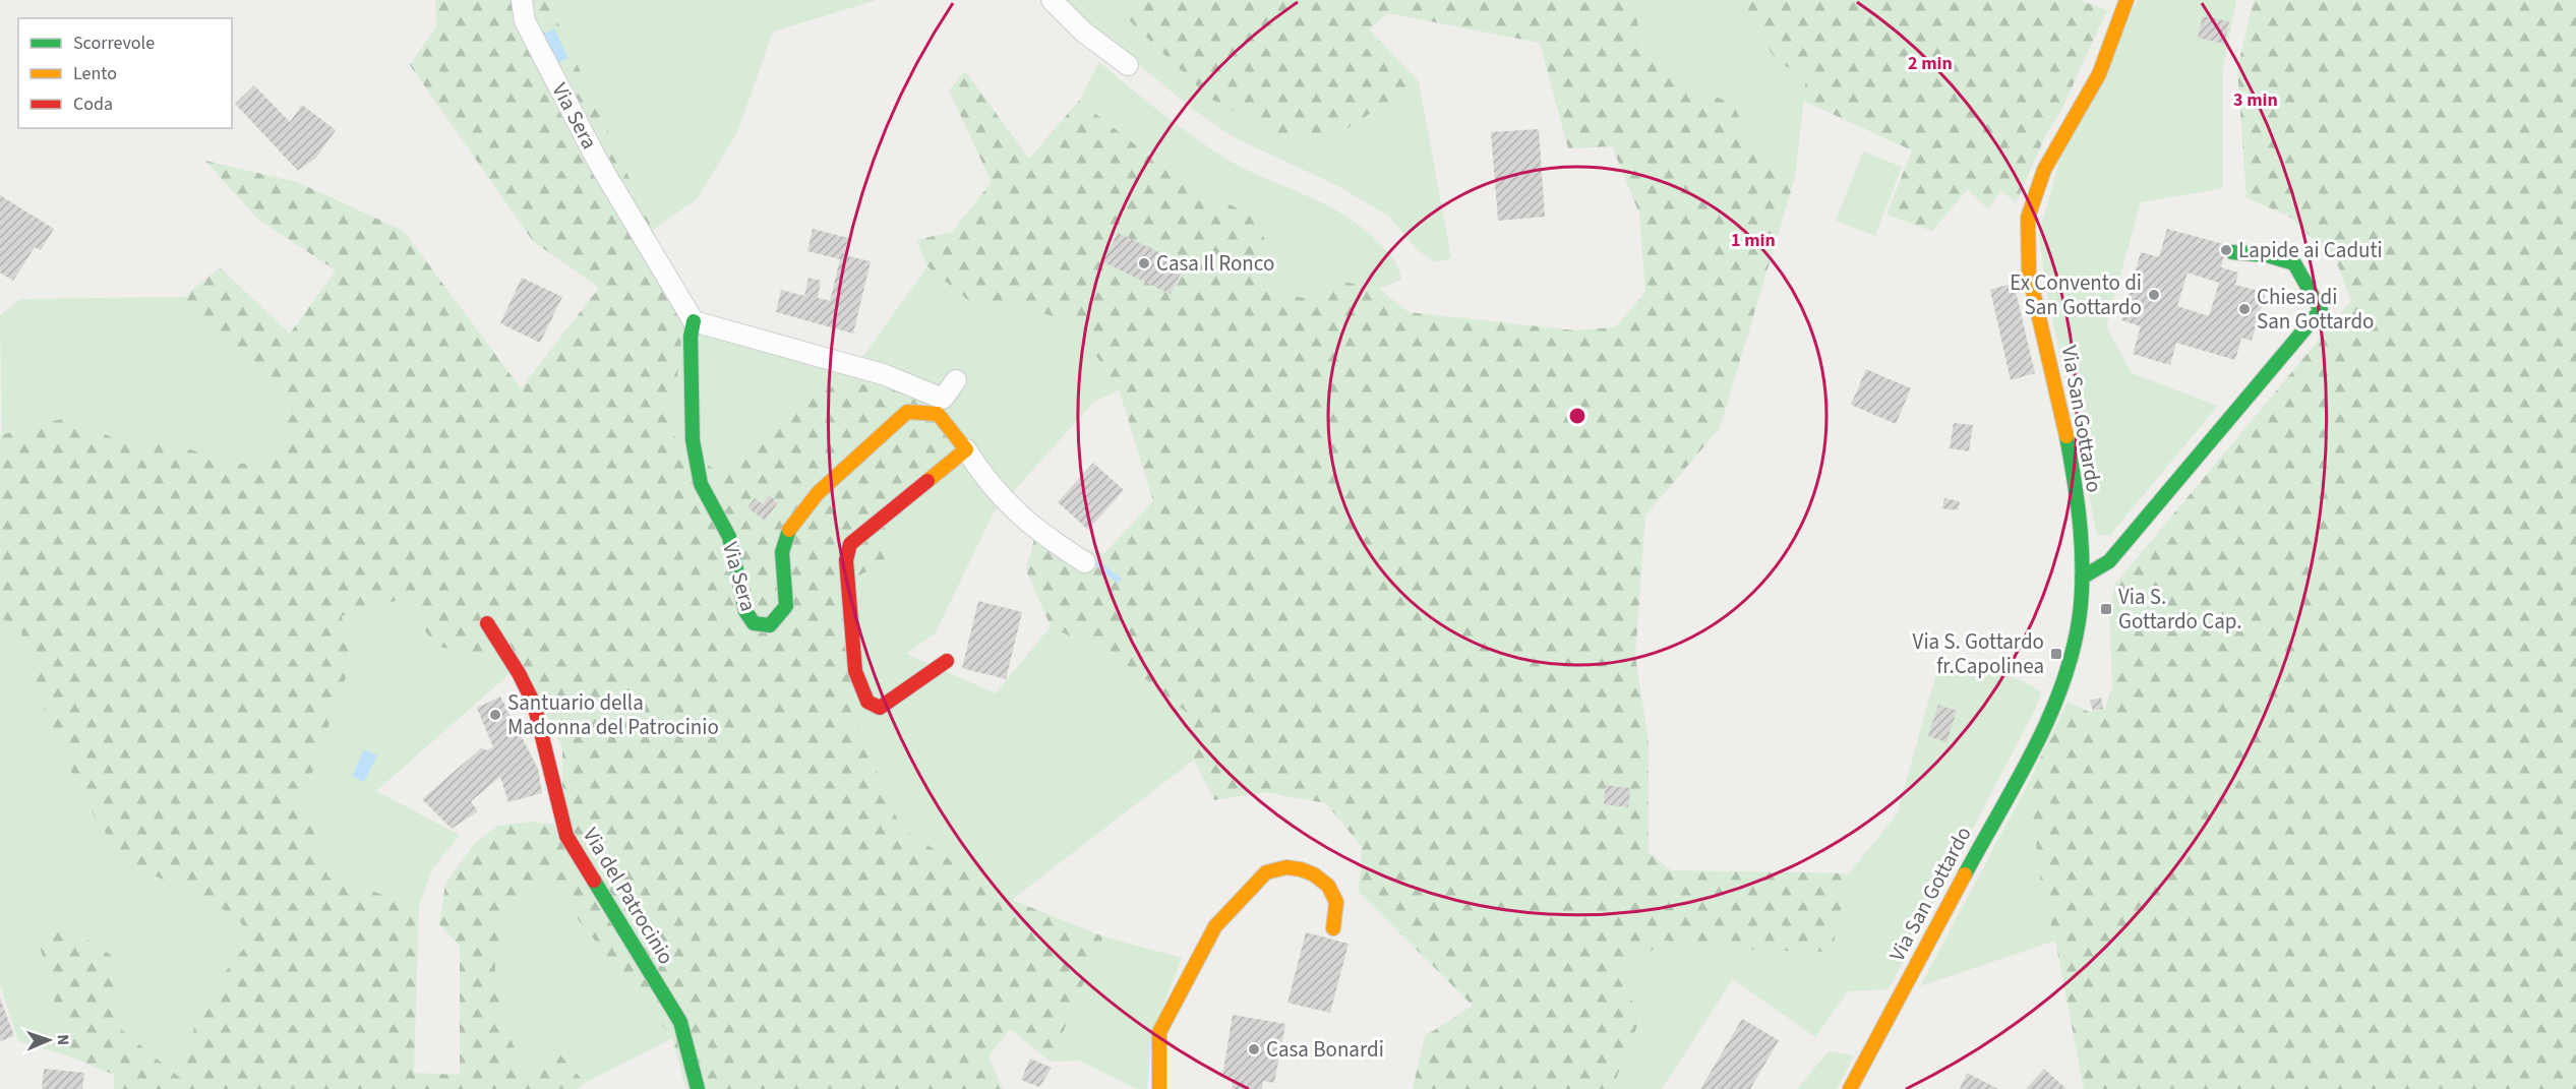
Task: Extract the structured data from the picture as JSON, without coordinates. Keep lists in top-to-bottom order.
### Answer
{
  "streets": {
    "street": ["Via Sera", "Via San Gottardo", "Via del Patrocinio"]
  },
  "places": {
    "other": [
      "Lapide ai Caduti",
      "Casa Il Ronco",
      "Ex Convento di San Gottardo",
      "Chiesa di San Gottardo",
      "Santuario della Madonna del Patrocinio",
      "Casa Bonardi"
    ],
    "transit": ["Via S. Gottardo Cap.", "Via S. Gottardo fr.Capolinea"]
  },
  "legend": ["Scorrevole", "Lento", "Coda"],
  "north": "right",
  "rings": ["2 min", "3 min", "1 min"]
}
